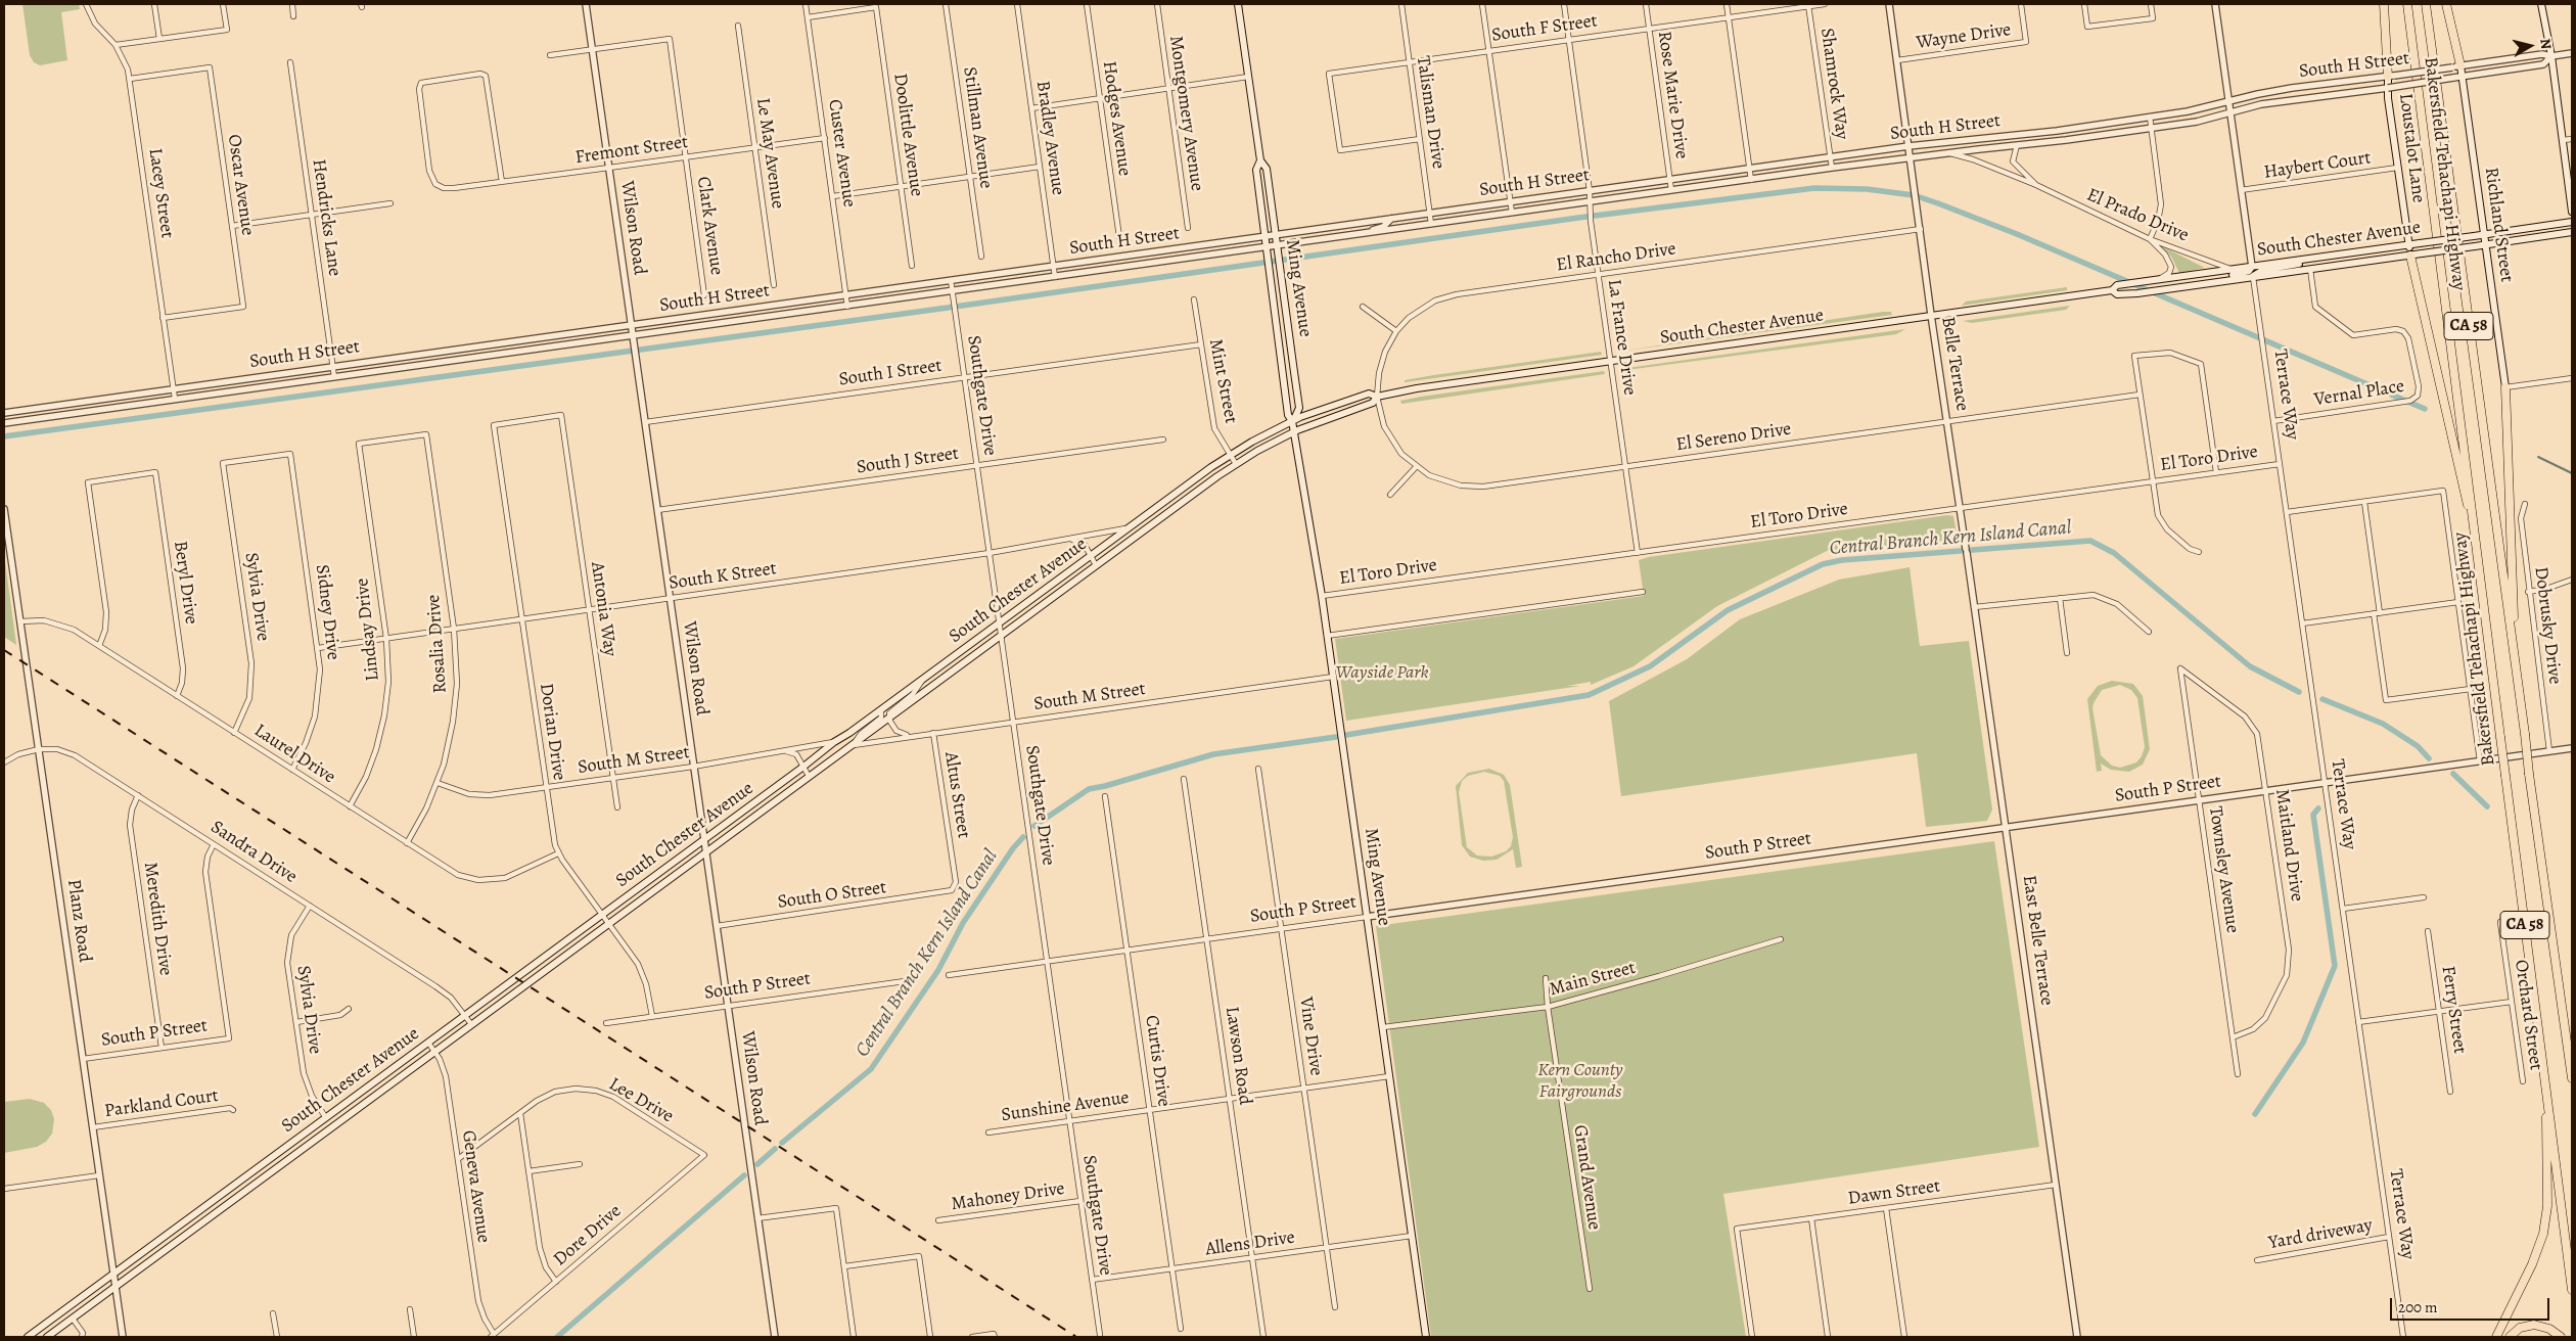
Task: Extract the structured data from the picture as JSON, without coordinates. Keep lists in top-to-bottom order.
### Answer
{
  "streets": {
    "highway": ["Bakersfield Tehachapi Highway", "CA 58"],
    "main road": [
      "Loustalot Lane",
      "Richland Street",
      "South Chester Avenue",
      "Ming Avenue"
    ],
    "street": [
      "South F Street",
      "Wayne Drive",
      "South H Street",
      "Shamrock Way",
      "Rose Marie Drive",
      "Talisman Drive",
      "Montgomery Avenue",
      "Hodges Avenue",
      "Stillman Avenue",
      "Doolittle Avenue",
      "Bradley Avenue",
      "Fremont Street",
      "Le May Avenue",
      "Custer Avenue",
      "Haybert Court",
      "Oscar Avenue",
      "Lacey Street",
      "El Prado Drive",
      "Hendricks Lane",
      "Clark Avenue",
      "Wilson Road",
      "El Rancho Drive",
      "La France Drive",
      "Belle Terrace",
      "South I Street",
      "Mint Street",
      "Vernal Place",
      "Terrace Way",
      "Southgate Drive",
      "El Sereno Drive",
      "El Toro Drive",
      "South J Street",
      "South K Street",
      "Beryl Drive",
      "Sylvia Drive",
      "Antonia Way",
      "Sidney Drive",
      "Dobrusky Drive",
      "Lindsay Drive",
      "Rosalia Drive",
      "South M Street",
      "Dorian Drive",
      "Laurel Drive",
      "South P Street",
      "Altus Street",
      "Maitland Drive",
      "Sandra Drive",
      "Townsley Avenue",
      "South O Street",
      "Meredith Drive",
      "Planz Road",
      "East Belle Terrace",
      "Main Street",
      "Ferry Street",
      "Orchard Street",
      "Vine Drive",
      "Lawson Road",
      "Curtis Drive",
      "Lee Drive",
      "Parkland Court",
      "Sunshine Avenue",
      "Grand Avenue",
      "Geneva Avenue",
      "Dawn Street",
      "Mahoney Drive",
      "Yard driveway",
      "Dore Drive",
      "Allens Drive"
    ]
  },
  "crossings": [
    ["South F Street", "Shamrock Way"],
    ["South F Street", "Rose Marie Drive"],
    ["South F Street", "Talisman Drive"],
    ["South F Street", "La France Drive"],
    ["Wayne Drive", "Belle Terrace"],
    ["South H Street", "Shamrock Way"],
    ["South H Street", "Rose Marie Drive"],
    ["South H Street", "Talisman Drive"],
    ["South H Street", "Bradley Avenue"],
    ["South H Street", "Loustalot Lane"],
    ["South H Street", "Custer Avenue"],
    ["South H Street", "Lacey Street"],
    ["South H Street", "El Prado Drive"],
    ["South H Street", "Hendricks Lane"],
    ["South H Street", "Richland Street"],
    ["South H Street", "Wilson Road"],
    ["South H Street", "Ming Avenue"],
    ["South H Street", "La France Drive"],
    ["South H Street", "Belle Terrace"],
    ["South H Street", "Southgate Drive"],
    ["Doolittle Avenue", "Custer Avenue"],
    ["Loustalot Lane", "Haybert Court"],
    ["Loustalot Lane", "South Chester Avenue"],
    ["Fremont Street", "Le May Avenue"],
    ["Fremont Street", "Custer Avenue"],
    ["Fremont Street", "Clark Avenue"],
    ["Fremont Street", "Wilson Road"],
    ["Oscar Avenue", "Lacey Street"],
    ["El Prado Drive", "South Chester Avenue"],
    ["Richland Street", "South Chester Avenue"],
    ["Clark Avenue", "Wilson Road"],
    ["Wilson Road", "South Chester Avenue"],
    ["Wilson Road", "South I Street"],
    ["Wilson Road", "South J Street"],
    ["Wilson Road", "South K Street"],
    ["Wilson Road", "South M Street"],
    ["Wilson Road", "South P Street"],
    ["Wilson Road", "South O Street"],
    ["South Chester Avenue", "El Rancho Drive"],
    ["South Chester Avenue", "Ming Avenue"],
    ["South Chester Avenue", "La France Drive"],
    ["South Chester Avenue", "Belle Terrace"],
    ["South Chester Avenue", "Mint Street"],
    ["South Chester Avenue", "Vernal Place"],
    ["South Chester Avenue", "Terrace Way"],
    ["South Chester Avenue", "Southgate Drive"],
    ["South Chester Avenue", "El Sereno Drive"],
    ["South Chester Avenue", "South K Street"],
    ["South Chester Avenue", "Sylvia Drive"],
    ["South Chester Avenue", "South M Street"],
    ["South Chester Avenue", "Dorian Drive"],
    ["South Chester Avenue", "Sandra Drive"],
    ["South Chester Avenue", "Planz Road"],
    ["South Chester Avenue", "Geneva Avenue"],
    ["El Rancho Drive", "La France Drive"],
    ["El Rancho Drive", "Belle Terrace"],
    ["El Rancho Drive", "El Sereno Drive"],
    ["Ming Avenue", "El Toro Drive"],
    ["Ming Avenue", "South M Street"],
    ["Ming Avenue", "South P Street"],
    ["Ming Avenue", "Main Street"],
    ["Ming Avenue", "Sunshine Avenue"],
    ["Ming Avenue", "Allens Drive"],
    ["La France Drive", "El Sereno Drive"],
    ["La France Drive", "El Toro Drive"],
    ["Belle Terrace", "El Sereno Drive"],
    ["Belle Terrace", "El Toro Drive"],
    ["Belle Terrace", "East Belle Terrace"],
    ["South I Street", "Mint Street"],
    ["South I Street", "Southgate Drive"],
    ["Vernal Place", "Terrace Way"],
    ["Terrace Way", "El Toro Drive"],
    ["Terrace Way", "South P Street"],
    ["Terrace Way", "Yard driveway"],
    ["Southgate Drive", "South J Street"],
    ["Southgate Drive", "South K Street"],
    ["Southgate Drive", "South M Street"],
    ["Southgate Drive", "South P Street"],
    ["Southgate Drive", "Sunshine Avenue"],
    ["Southgate Drive", "Mahoney Drive"],
    ["Southgate Drive", "Allens Drive"],
    ["South K Street", "Antonia Way"],
    ["South K Street", "Sidney Drive"],
    ["South K Street", "Lindsay Drive"],
    ["South K Street", "Rosalia Drive"],
    ["South K Street", "Dorian Drive"],
    ["Beryl Drive", "Laurel Drive"],
    ["Sylvia Drive", "Sidney Drive"],
    ["Sylvia Drive", "Laurel Drive"],
    ["Sylvia Drive", "Sandra Drive"],
    ["Antonia Way", "South M Street"],
    ["Antonia Way", "Dorian Drive"],
    ["Sidney Drive", "Laurel Drive"],
    ["Dobrusky Drive", "South P Street"],
    ["Lindsay Drive", "Rosalia Drive"],
    ["Lindsay Drive", "Laurel Drive"],
    ["Rosalia Drive", "South M Street"],
    ["Rosalia Drive", "Laurel Drive"],
    ["South M Street", "Dorian Drive"],
    ["South M Street", "Altus Street"],
    ["Dorian Drive", "Laurel Drive"],
    ["Dorian Drive", "South P Street"],
    ["Laurel Drive", "Planz Road"],
    ["South P Street", "Maitland Drive"],
    ["South P Street", "Sandra Drive"],
    ["South P Street", "Townsley Avenue"],
    ["South P Street", "Meredith Drive"],
    ["South P Street", "Planz Road"],
    ["South P Street", "East Belle Terrace"],
    ["South P Street", "Vine Drive"],
    ["South P Street", "Lawson Road"],
    ["South P Street", "Curtis Drive"],
    ["Altus Street", "South O Street"],
    ["Maitland Drive", "Townsley Avenue"],
    ["Sandra Drive", "Meredith Drive"],
    ["Sandra Drive", "Planz Road"],
    ["Planz Road", "Parkland Court"],
    ["East Belle Terrace", "Dawn Street"],
    ["Main Street", "Grand Avenue"],
    ["Vine Drive", "Sunshine Avenue"],
    ["Vine Drive", "Allens Drive"],
    ["Lawson Road", "Sunshine Avenue"],
    ["Lawson Road", "Allens Drive"],
    ["Curtis Drive", "Sunshine Avenue"],
    ["Curtis Drive", "Allens Drive"],
    ["Lee Drive", "Geneva Avenue"],
    ["Lee Drive", "Dore Drive"],
    ["Geneva Avenue", "Dore Drive"]
  ],
  "water": ["Central Branch Kern Island Canal"],
  "parks": ["Wayside Park", "Kern County Fairgrounds"],
  "scale_bar": "200 m",
  "north": "right"
}
